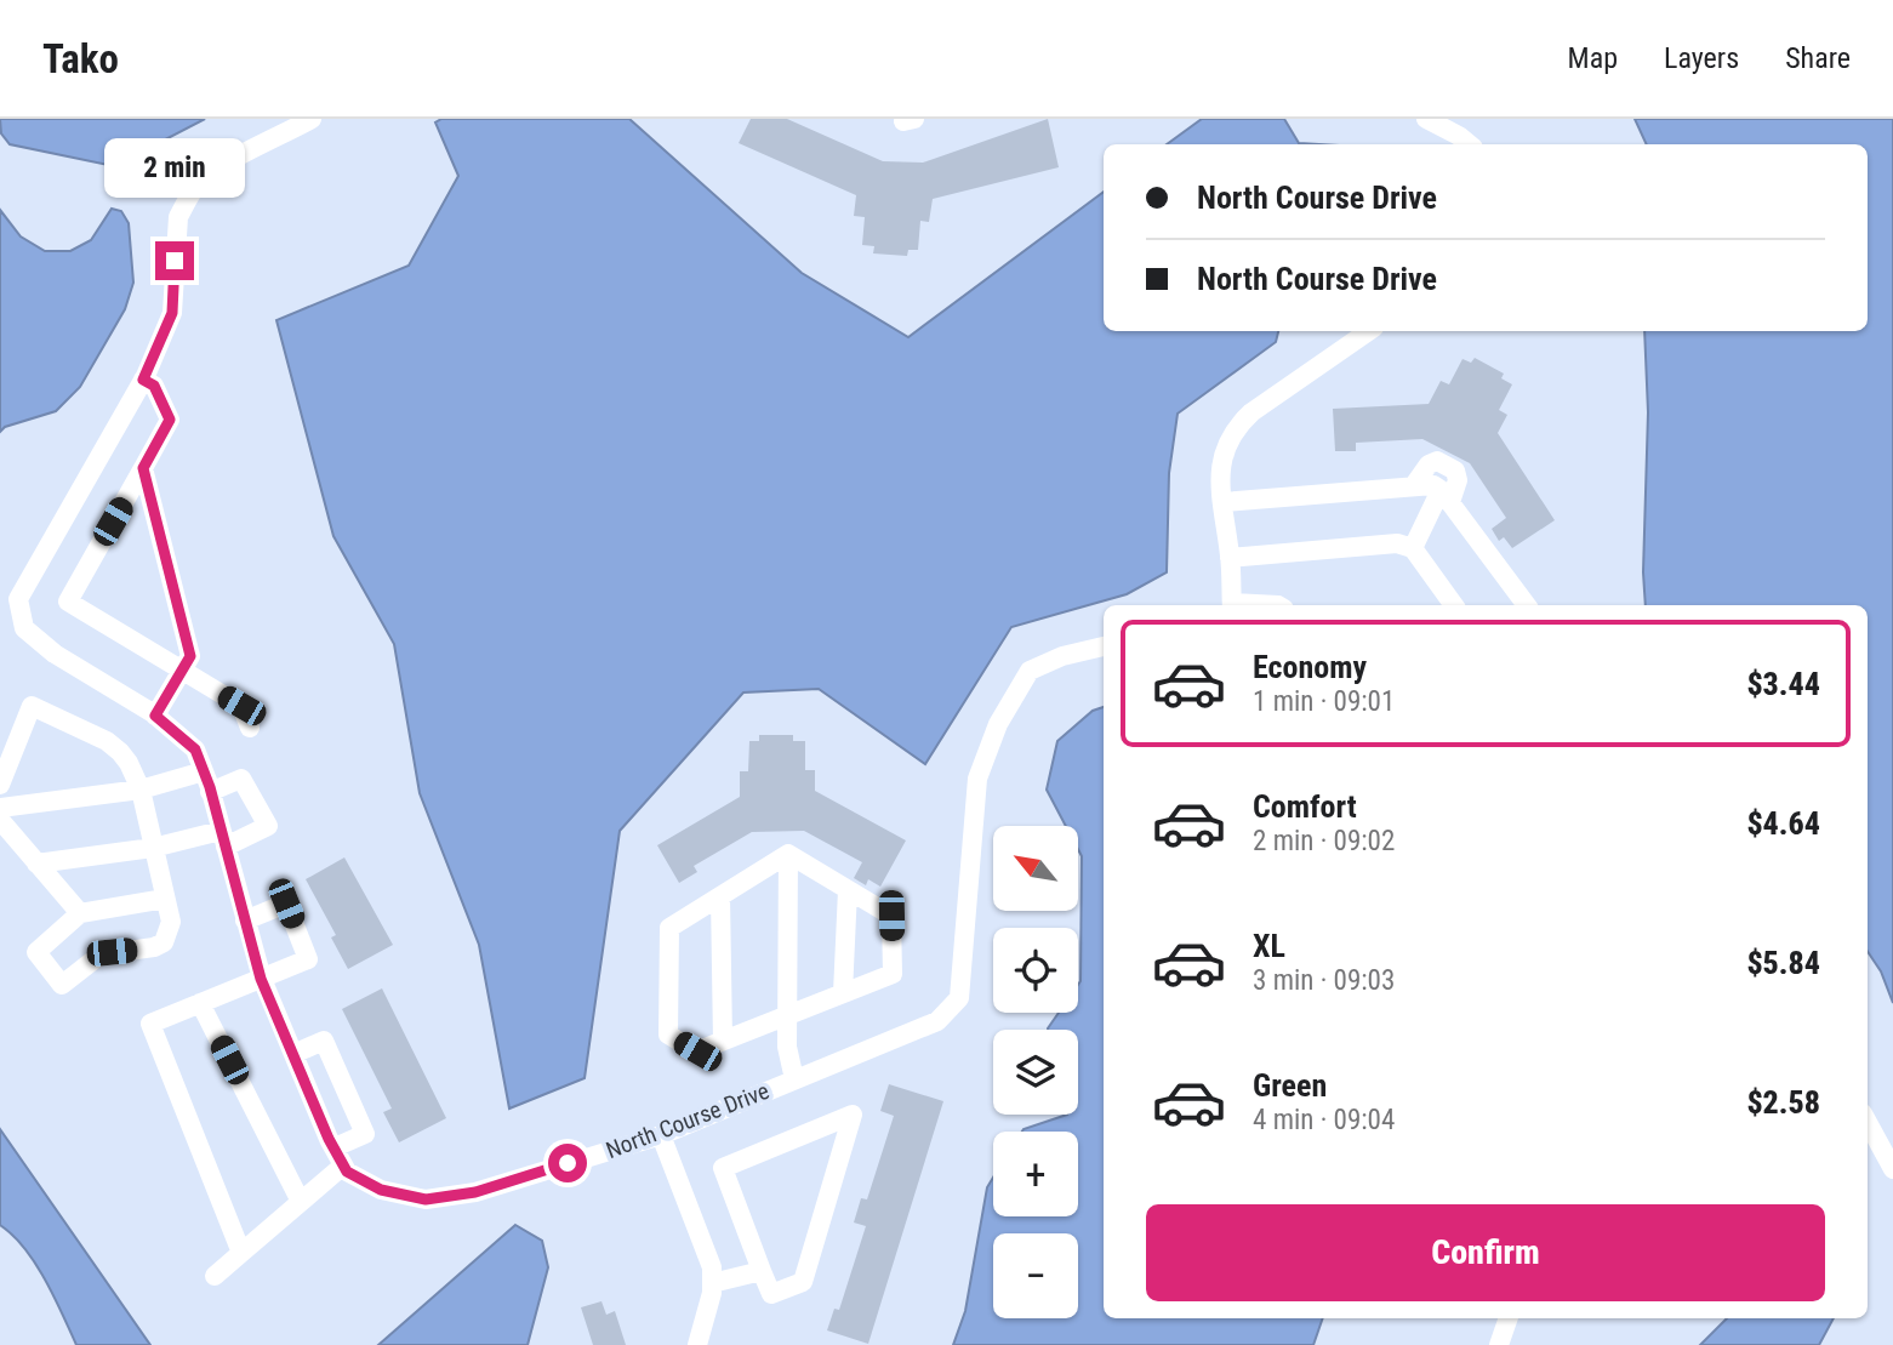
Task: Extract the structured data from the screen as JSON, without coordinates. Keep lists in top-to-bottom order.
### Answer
{
  "streets": {
    "street": ["North Course Drive"]
  },
  "north": "top left",
  "page": {
    "header": "Tako",
    "nav": ["Map", "Layers", "Share"],
    "bubble": "2 min",
    "banner": ["North Course Drive", "North Course Drive"],
    "list": [
      {
        "name": "Economy",
        "note": "1 min · 09:01",
        "value": "$3.44"
      },
      {
        "name": "Comfort",
        "note": "2 min · 09:02",
        "value": "$4.64"
      },
      {
        "name": "XL",
        "note": "3 min · 09:03",
        "value": "$5.84"
      },
      {
        "name": "Green",
        "note": "4 min · 09:04",
        "value": "$2.58"
      }
    ],
    "map_buttons": ["+", "−"],
    "buttons": "Confirm"
  }
}
